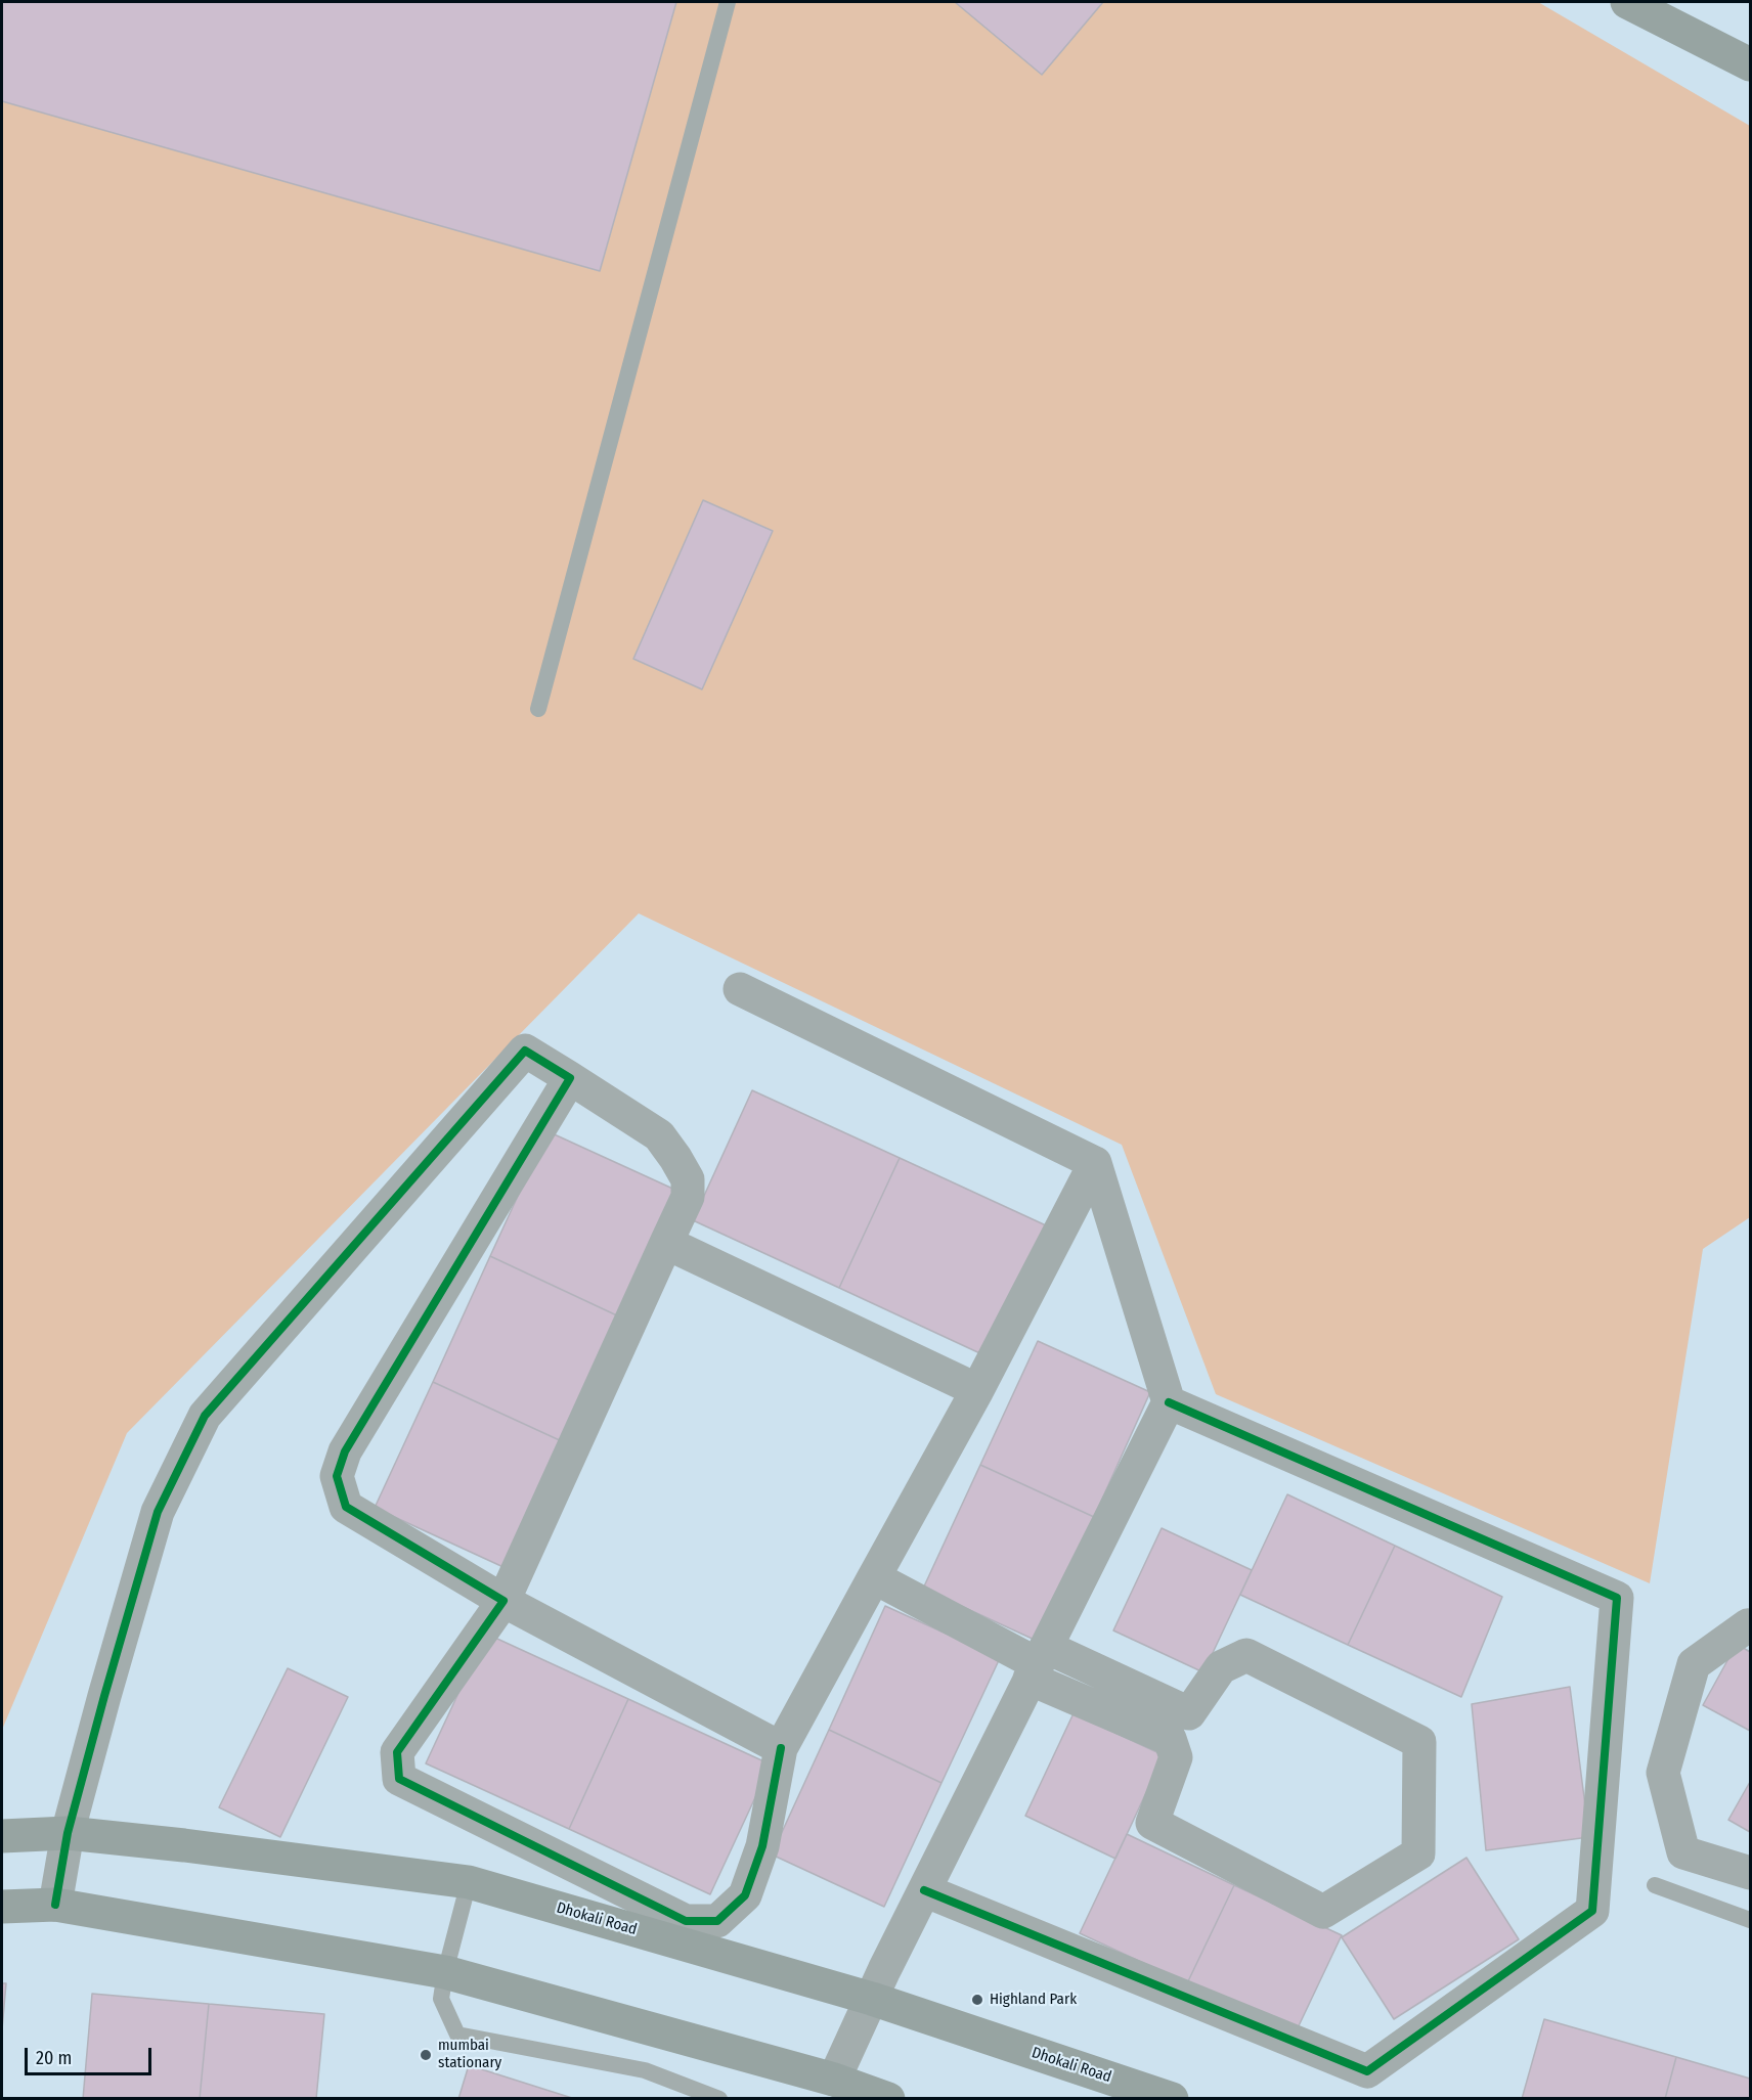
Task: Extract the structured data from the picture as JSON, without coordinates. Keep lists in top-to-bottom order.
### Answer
{
  "streets": {
    "street": ["Dhokali Road"]
  },
  "places": ["Highland Park", "mumbai stationary"],
  "scale_bar": "20 m"
}
